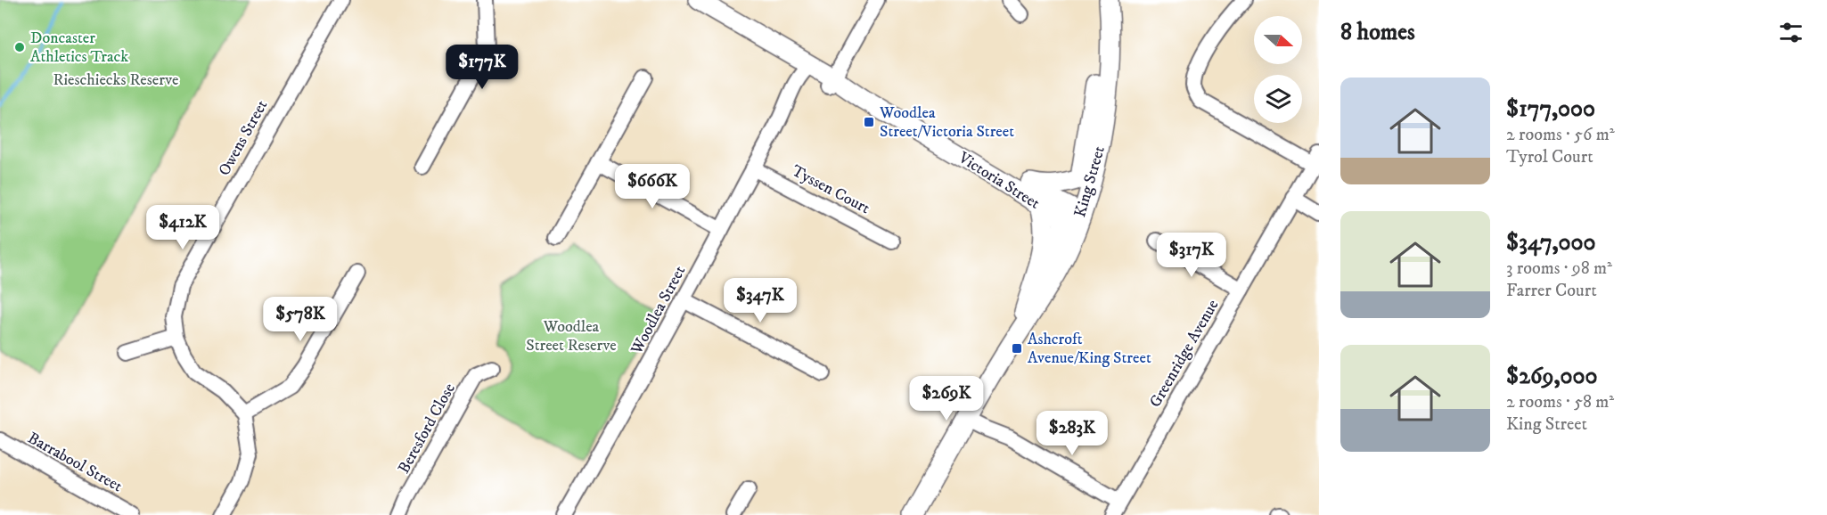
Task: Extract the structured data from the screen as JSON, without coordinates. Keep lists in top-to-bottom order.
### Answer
{
  "streets": {
    "main road": ["Victoria Street", "King Street"],
    "street": [
      "Owens Street",
      "Tyssen Court",
      "Woodlea Street",
      "Greenridge Avenue",
      "Beresford Close",
      "Barrabool Street"
    ]
  },
  "crossings": [
    ["Victoria Street", "King Street"],
    ["Victoria Street", "Woodlea Street"],
    ["Tyssen Court", "Woodlea Street"]
  ],
  "parks": ["Rieschiecks Reserve", "Woodlea Street Reserve"],
  "places": {
    "other": ["Doncaster Athletics Track"],
    "transit": ["Woodlea Street/Victoria Street", "Ashcroft Avenue/King Street"]
  },
  "north": "right",
  "page": {
    "heading": "8 homes",
    "price": [
      "$177K",
      "$666K",
      "$412K",
      "$317K",
      "$347K",
      "$578K",
      "$269K",
      "$283K"
    ],
    "list": [
      {
        "name": "$177,000",
        "note": "2 rooms · 56 m² · Tyrol Court"
      },
      {
        "name": "$347,000",
        "note": "3 rooms · 98 m² · Farrer Court"
      },
      {
        "name": "$269,000",
        "note": "2 rooms · 58 m² · King Street"
      }
    ]
  }
}
